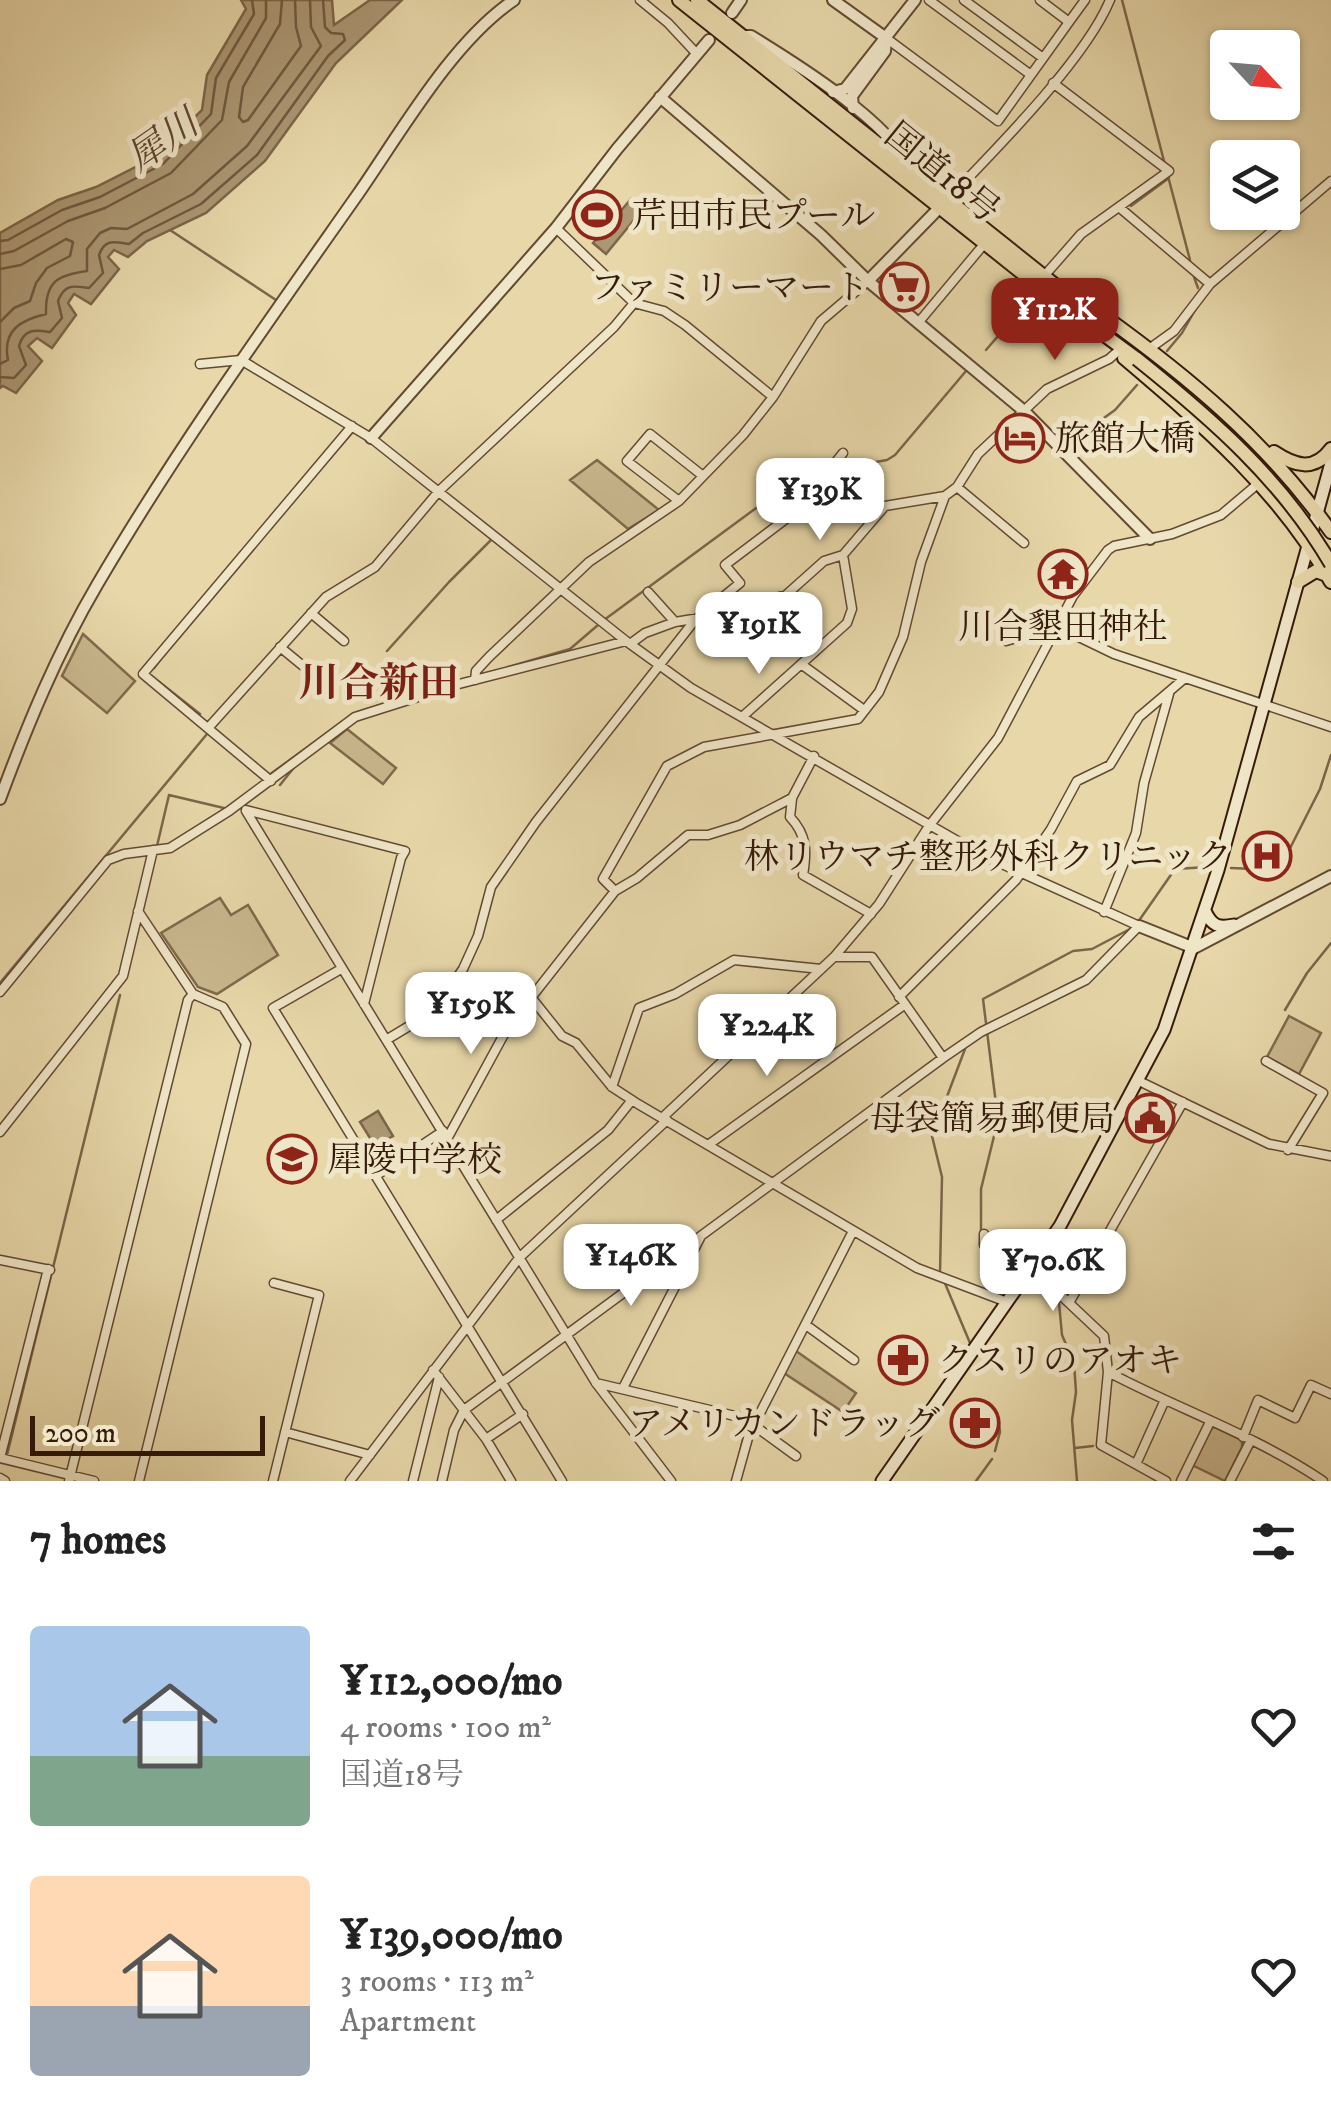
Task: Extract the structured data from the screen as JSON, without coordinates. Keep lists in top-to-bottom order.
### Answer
{
  "streets": {
    "highway": ["国道18号"]
  },
  "districts": ["川合新田"],
  "water": ["犀川"],
  "places": {
    "sports": ["芹田市民プール"],
    "supermarket": ["ファミリーマート"],
    "hotel": ["旅館大橋"],
    "temple": ["川合墾田神社"],
    "hospital": ["林リウマチ整形外科クリニック"],
    "public building": ["母袋簡易郵便局"],
    "school or university": ["犀陵中学校"],
    "pharmacy": ["クスリのアオキ", "アメリカンドラッグ"]
  },
  "scale_bar": "200 m",
  "north": "bottom right",
  "page": {
    "price": [
      "¥112K",
      "¥139K",
      "¥191K",
      "¥159K",
      "¥224K",
      "¥146K",
      "¥70.6K"
    ],
    "scale": "200 m",
    "heading": "7 homes",
    "list": [
      {
        "name": "¥112,000/mo",
        "note": "4 rooms · 100 m² · 国道18号"
      },
      {
        "name": "¥139,000/mo",
        "note": "3 rooms · 113 m² · Apartment"
      }
    ]
  }
}
